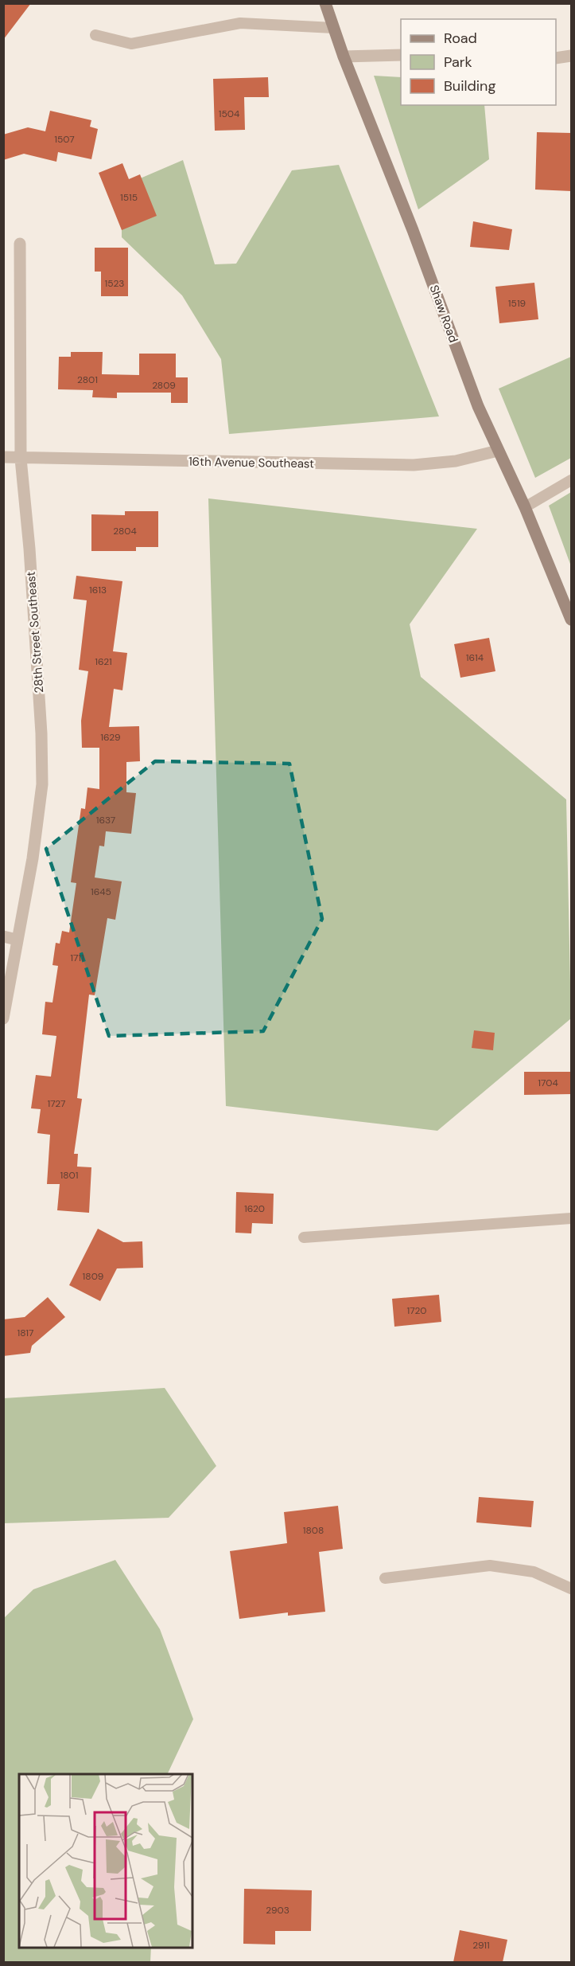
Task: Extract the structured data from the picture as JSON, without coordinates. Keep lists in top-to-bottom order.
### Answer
{
  "streets": {
    "main road": ["Shaw Road"],
    "street": ["16th Avenue Southeast", "28th Street Southeast"]
  },
  "crossings": [
    ["Shaw Road", "16th Avenue Southeast"],
    ["16th Avenue Southeast", "28th Street Southeast"]
  ],
  "house_numbers": [
    "1504",
    "1507",
    "1515",
    "1523",
    "1519",
    "2801",
    "2809",
    "2804",
    "1613",
    "1614",
    "1621",
    "1629",
    "1637",
    "1645",
    "1711",
    "1704",
    "1727",
    "1801",
    "1620",
    "1809",
    "1720",
    "1817",
    "1808",
    "2903",
    "2911"
  ],
  "legend": ["Road", "Park", "Building"]
}
